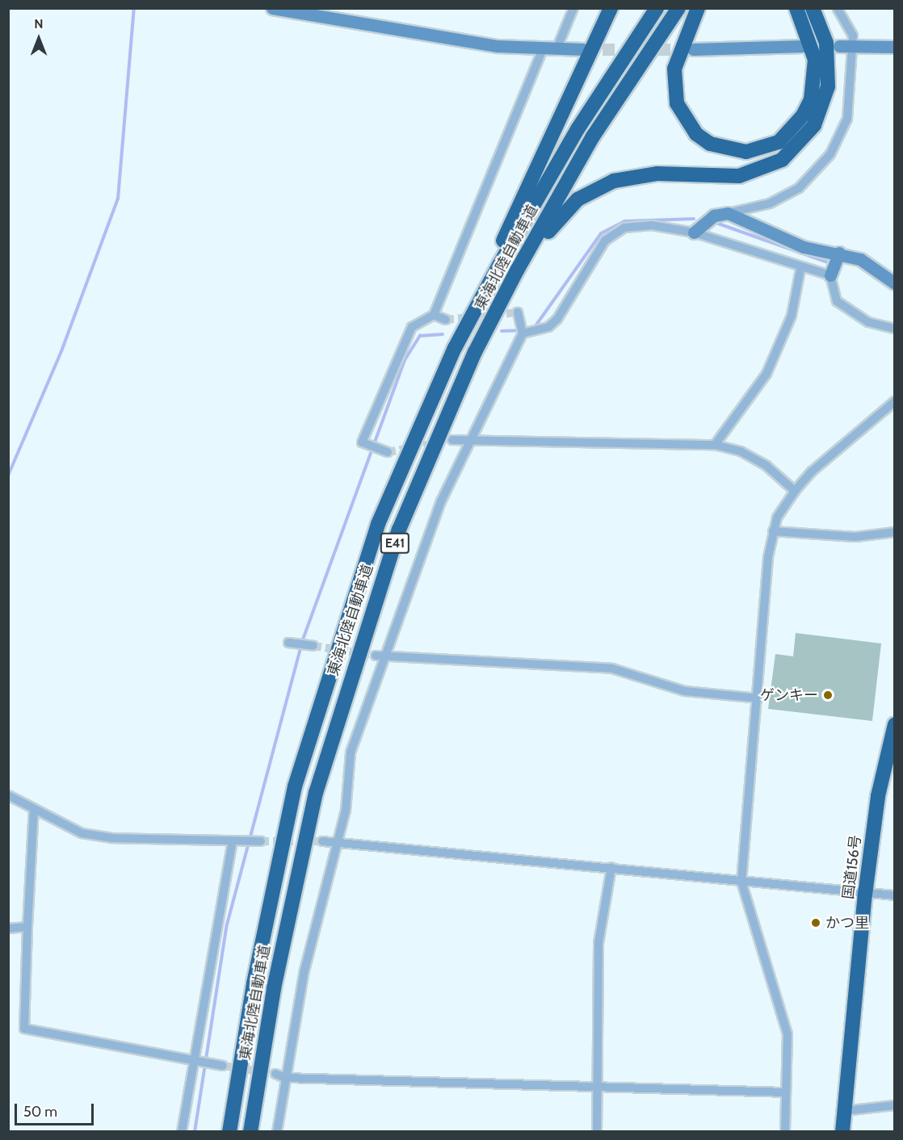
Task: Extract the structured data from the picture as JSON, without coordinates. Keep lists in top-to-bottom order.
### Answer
{
  "streets": {
    "highway": ["東海北陸自動車道", "E41", "国道156号"]
  },
  "places": ["ゲンキー", "かつ里"],
  "scale_bar": "50 m",
  "north": "top"
}
